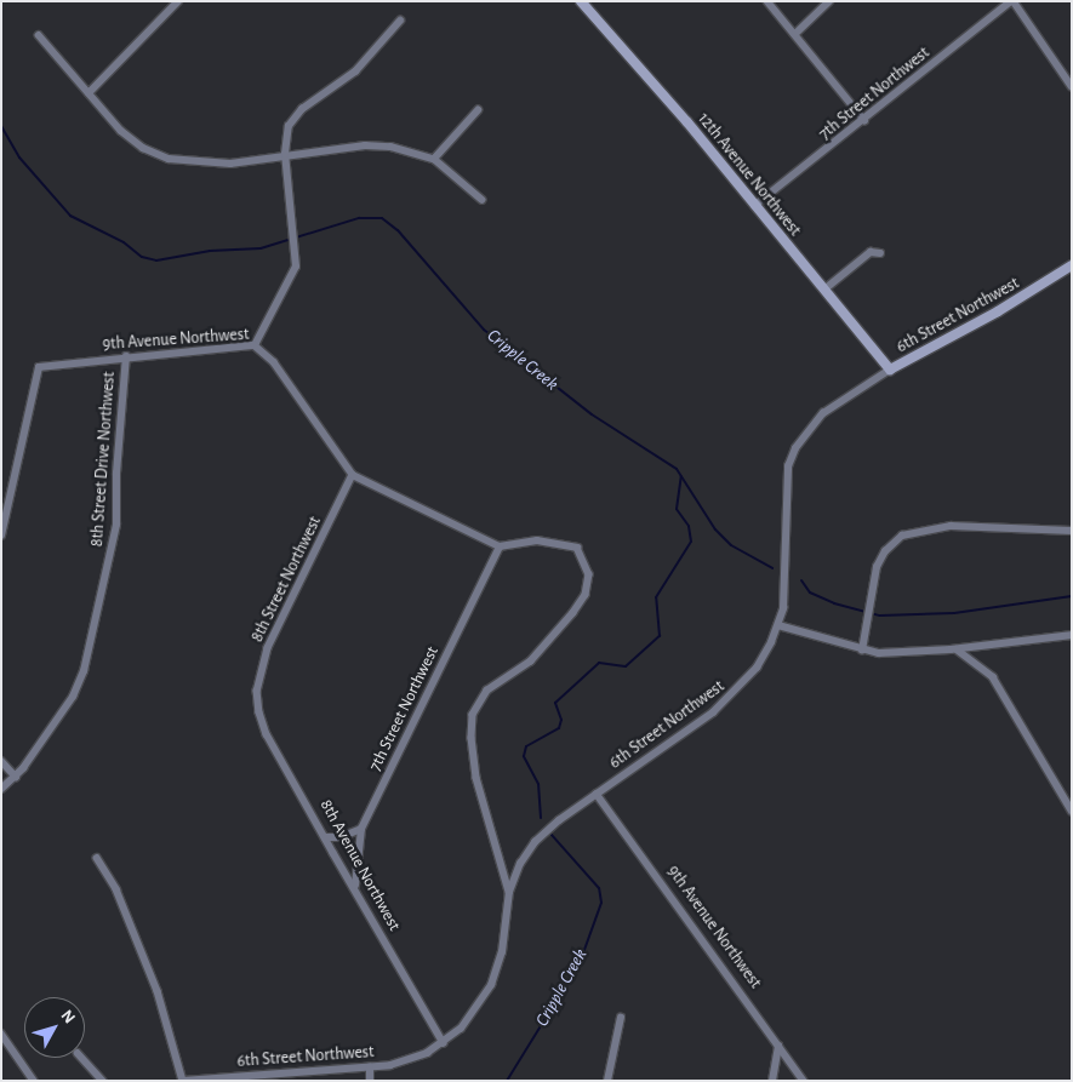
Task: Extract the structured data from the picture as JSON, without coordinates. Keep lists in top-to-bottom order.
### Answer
{
  "streets": {
    "main road": ["12th Avenue Northwest", "6th Street Northwest"],
    "street": [
      "7th Street Northwest",
      "9th Avenue Northwest",
      "8th Street Drive Northwest",
      "8th Street Northwest",
      "8th Avenue Northwest"
    ]
  },
  "crossings": [
    ["7th Street Northwest", "12th Avenue Northwest"],
    ["7th Street Northwest", "9th Avenue Northwest"],
    ["7th Street Northwest", "8th Avenue Northwest"],
    ["12th Avenue Northwest", "6th Street Northwest"],
    ["6th Street Northwest", "9th Avenue Northwest"],
    ["6th Street Northwest", "8th Avenue Northwest"],
    ["9th Avenue Northwest", "8th Street Drive Northwest"],
    ["9th Avenue Northwest", "8th Street Northwest"],
    ["8th Street Northwest", "8th Avenue Northwest"]
  ],
  "water": ["Cripple Creek"],
  "north": "top right"
}
